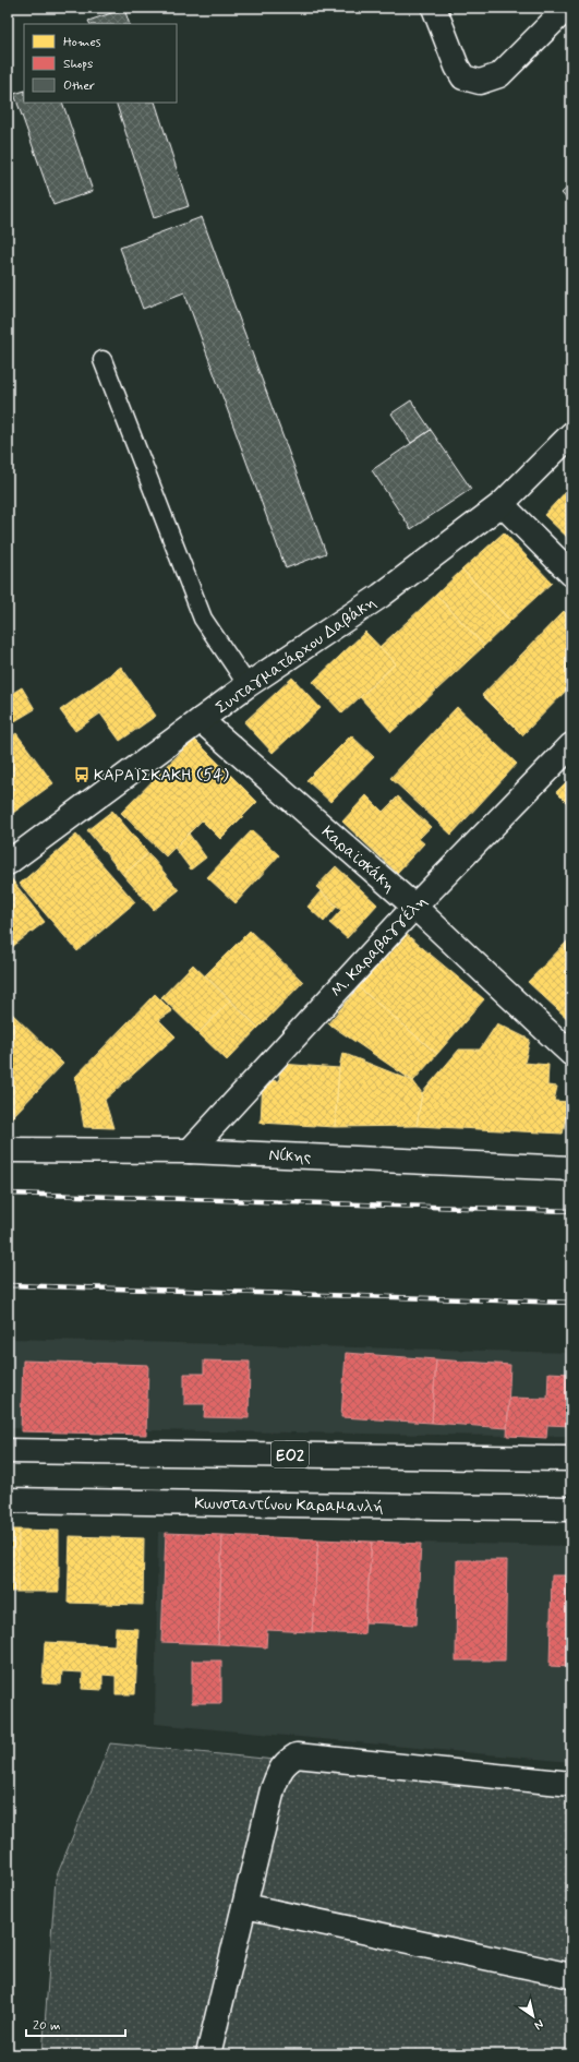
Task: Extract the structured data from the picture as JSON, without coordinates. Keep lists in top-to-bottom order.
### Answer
{
  "streets": {
    "street": [
      "Συνταγματάρχου Δαβάκη",
      "Καραϊσκάκη",
      "Μ. Καραβαγγέλη",
      "Νίκης",
      "ΕΟ2",
      "Κωνσταντίνου Καραμανλή"
    ]
  },
  "crossings": [
    ["Συνταγματάρχου Δαβάκη", "Καραϊσκάκη"],
    ["Καραϊσκάκη", "Μ. Καραβαγγέλη"],
    ["Μ. Καραβαγγέλη", "Νίκης"]
  ],
  "places": {
    "bus stop": ["ΚΑΡΑΪΣΚΑΚΗ (54)"]
  },
  "legend": ["Homes", "Shops", "Other"],
  "scale_bar": "20 m",
  "north": "bottom right"
}
